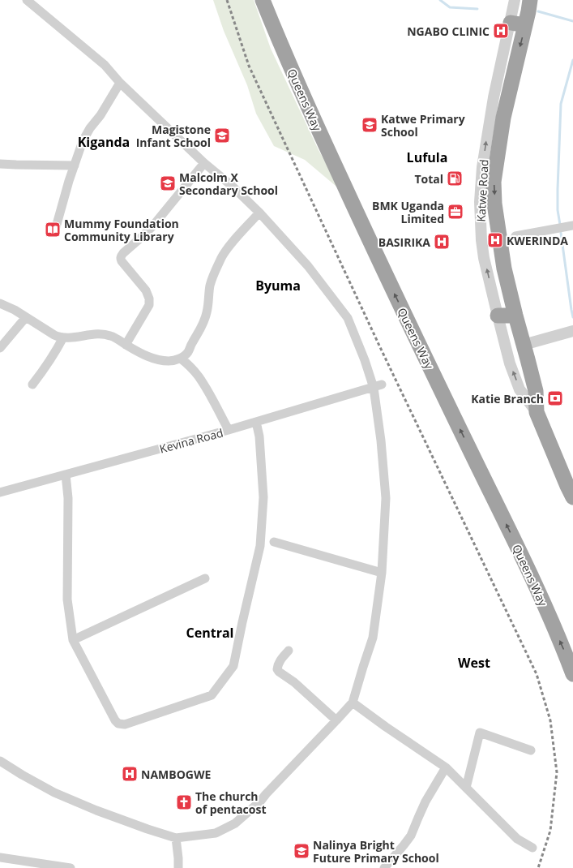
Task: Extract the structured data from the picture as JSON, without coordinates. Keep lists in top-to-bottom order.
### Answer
{
  "streets": {
    "highway": ["Queens Way", "Katwe Road"],
    "street": ["Kevina Road"]
  },
  "one_way": ["Queens Way"],
  "districts": [
    "Kiganda",
    "Lufula",
    "Byuma",
    "Central",
    "West"
  ],
  "places": {
    "hospital": [
      "NGABO CLINIC",
      "KWERINDA",
      "BASIRIKA",
      "NAMBOGWE"
    ],
    "school or university": [
      "Katwe Primary School",
      "Magistone Infant School",
      "Malcolm X Secondary School",
      "Nalinya Bright Future Primary School"
    ],
    "fuel station": ["Total"],
    "office": ["BMK Uganda Limited"],
    "library": ["Mummy Foundation Community Library"],
    "bank": ["Katie Branch"],
    "church": ["The church of pentacost"]
  }
}
